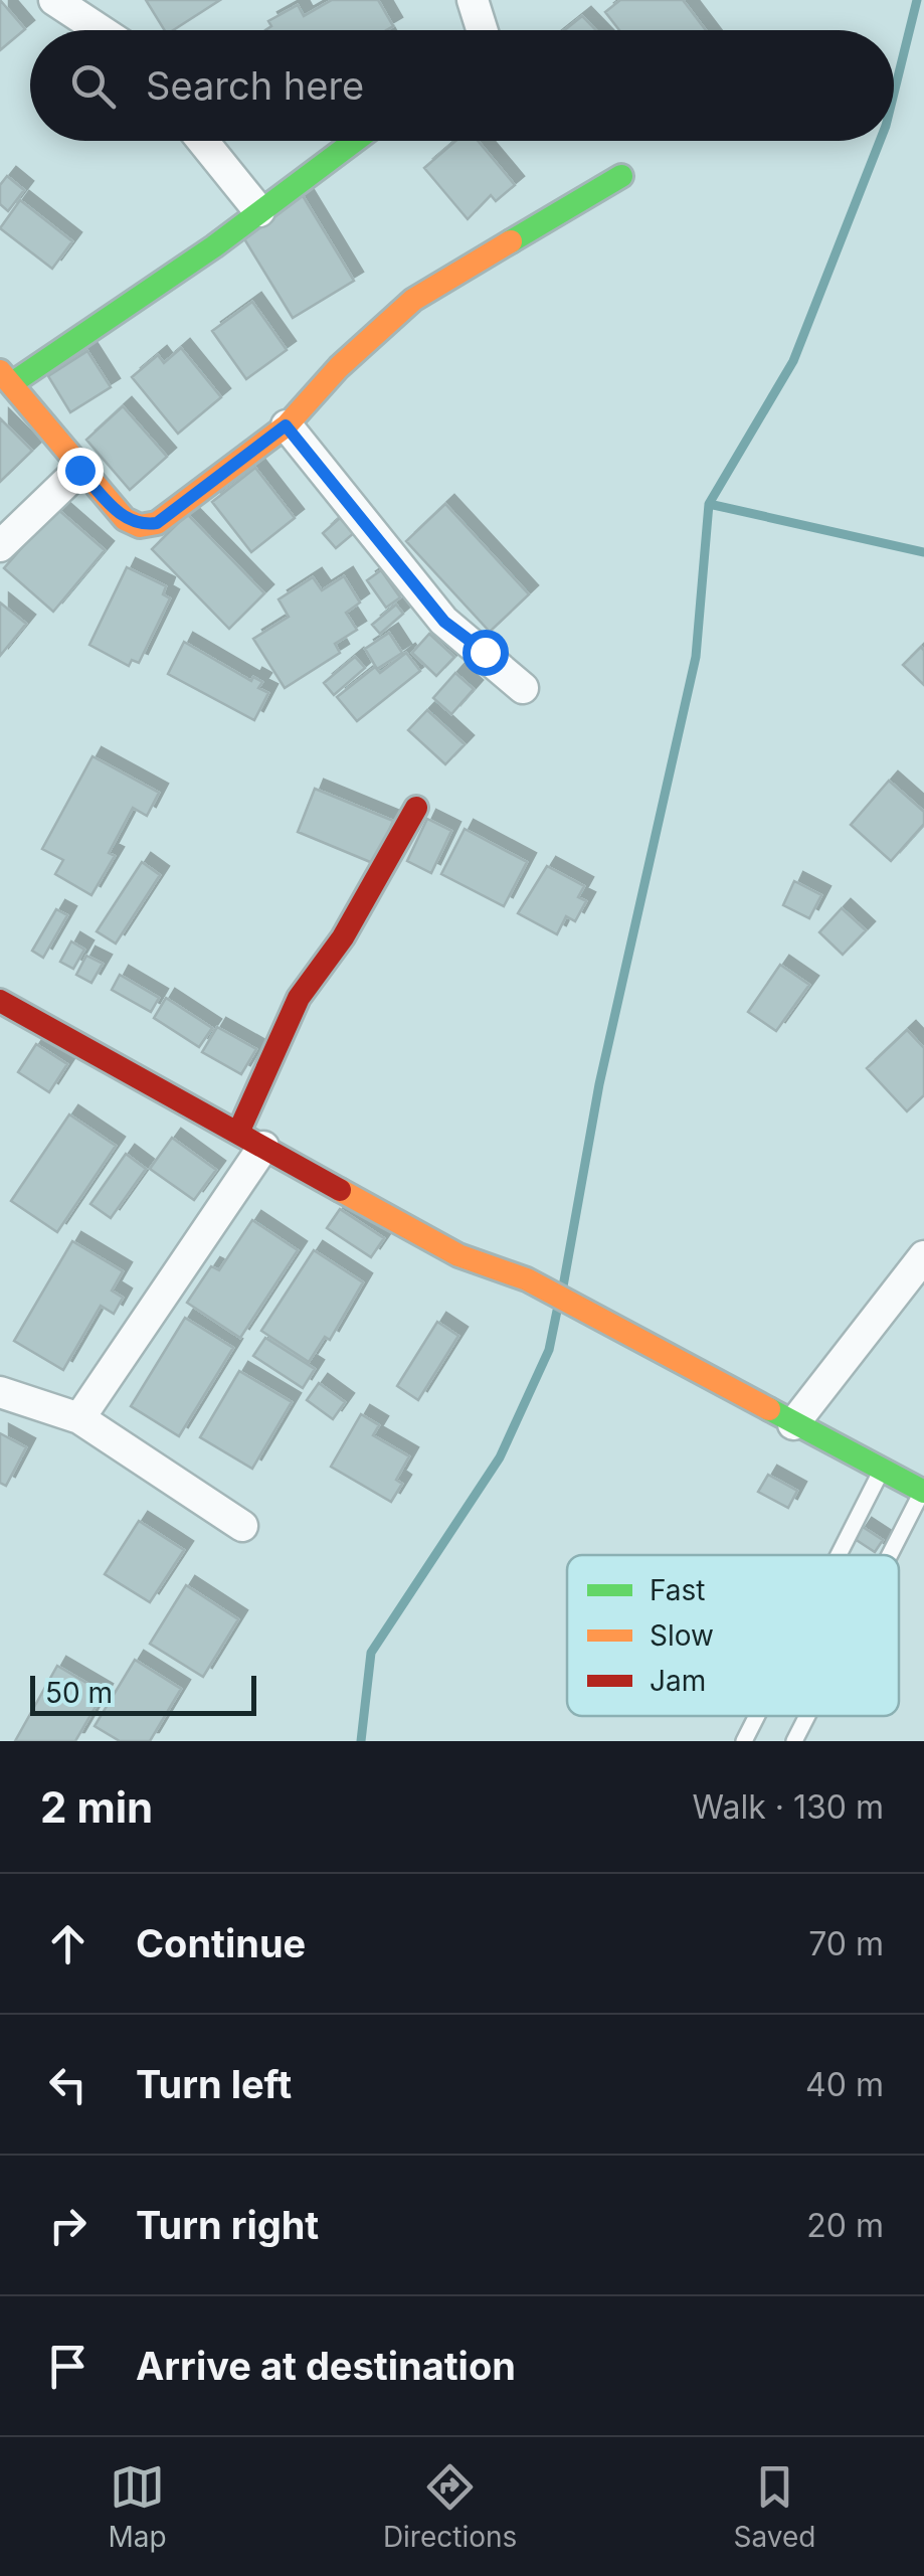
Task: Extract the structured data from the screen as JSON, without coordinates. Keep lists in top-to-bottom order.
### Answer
{
  "legend": ["Fast", "Slow", "Jam"],
  "scale_bar": "50 m",
  "page": {
    "search": "Search here",
    "scale": "50 m",
    "heading": ["2 min", "Walk · 130 m"],
    "list": [
      ["Continue", "70 m"],
      ["Turn left", "40 m"],
      ["Turn right", "20 m"],
      "Arrive at destination"
    ],
    "nav": ["Map", "Directions", "Saved"]
  }
}
